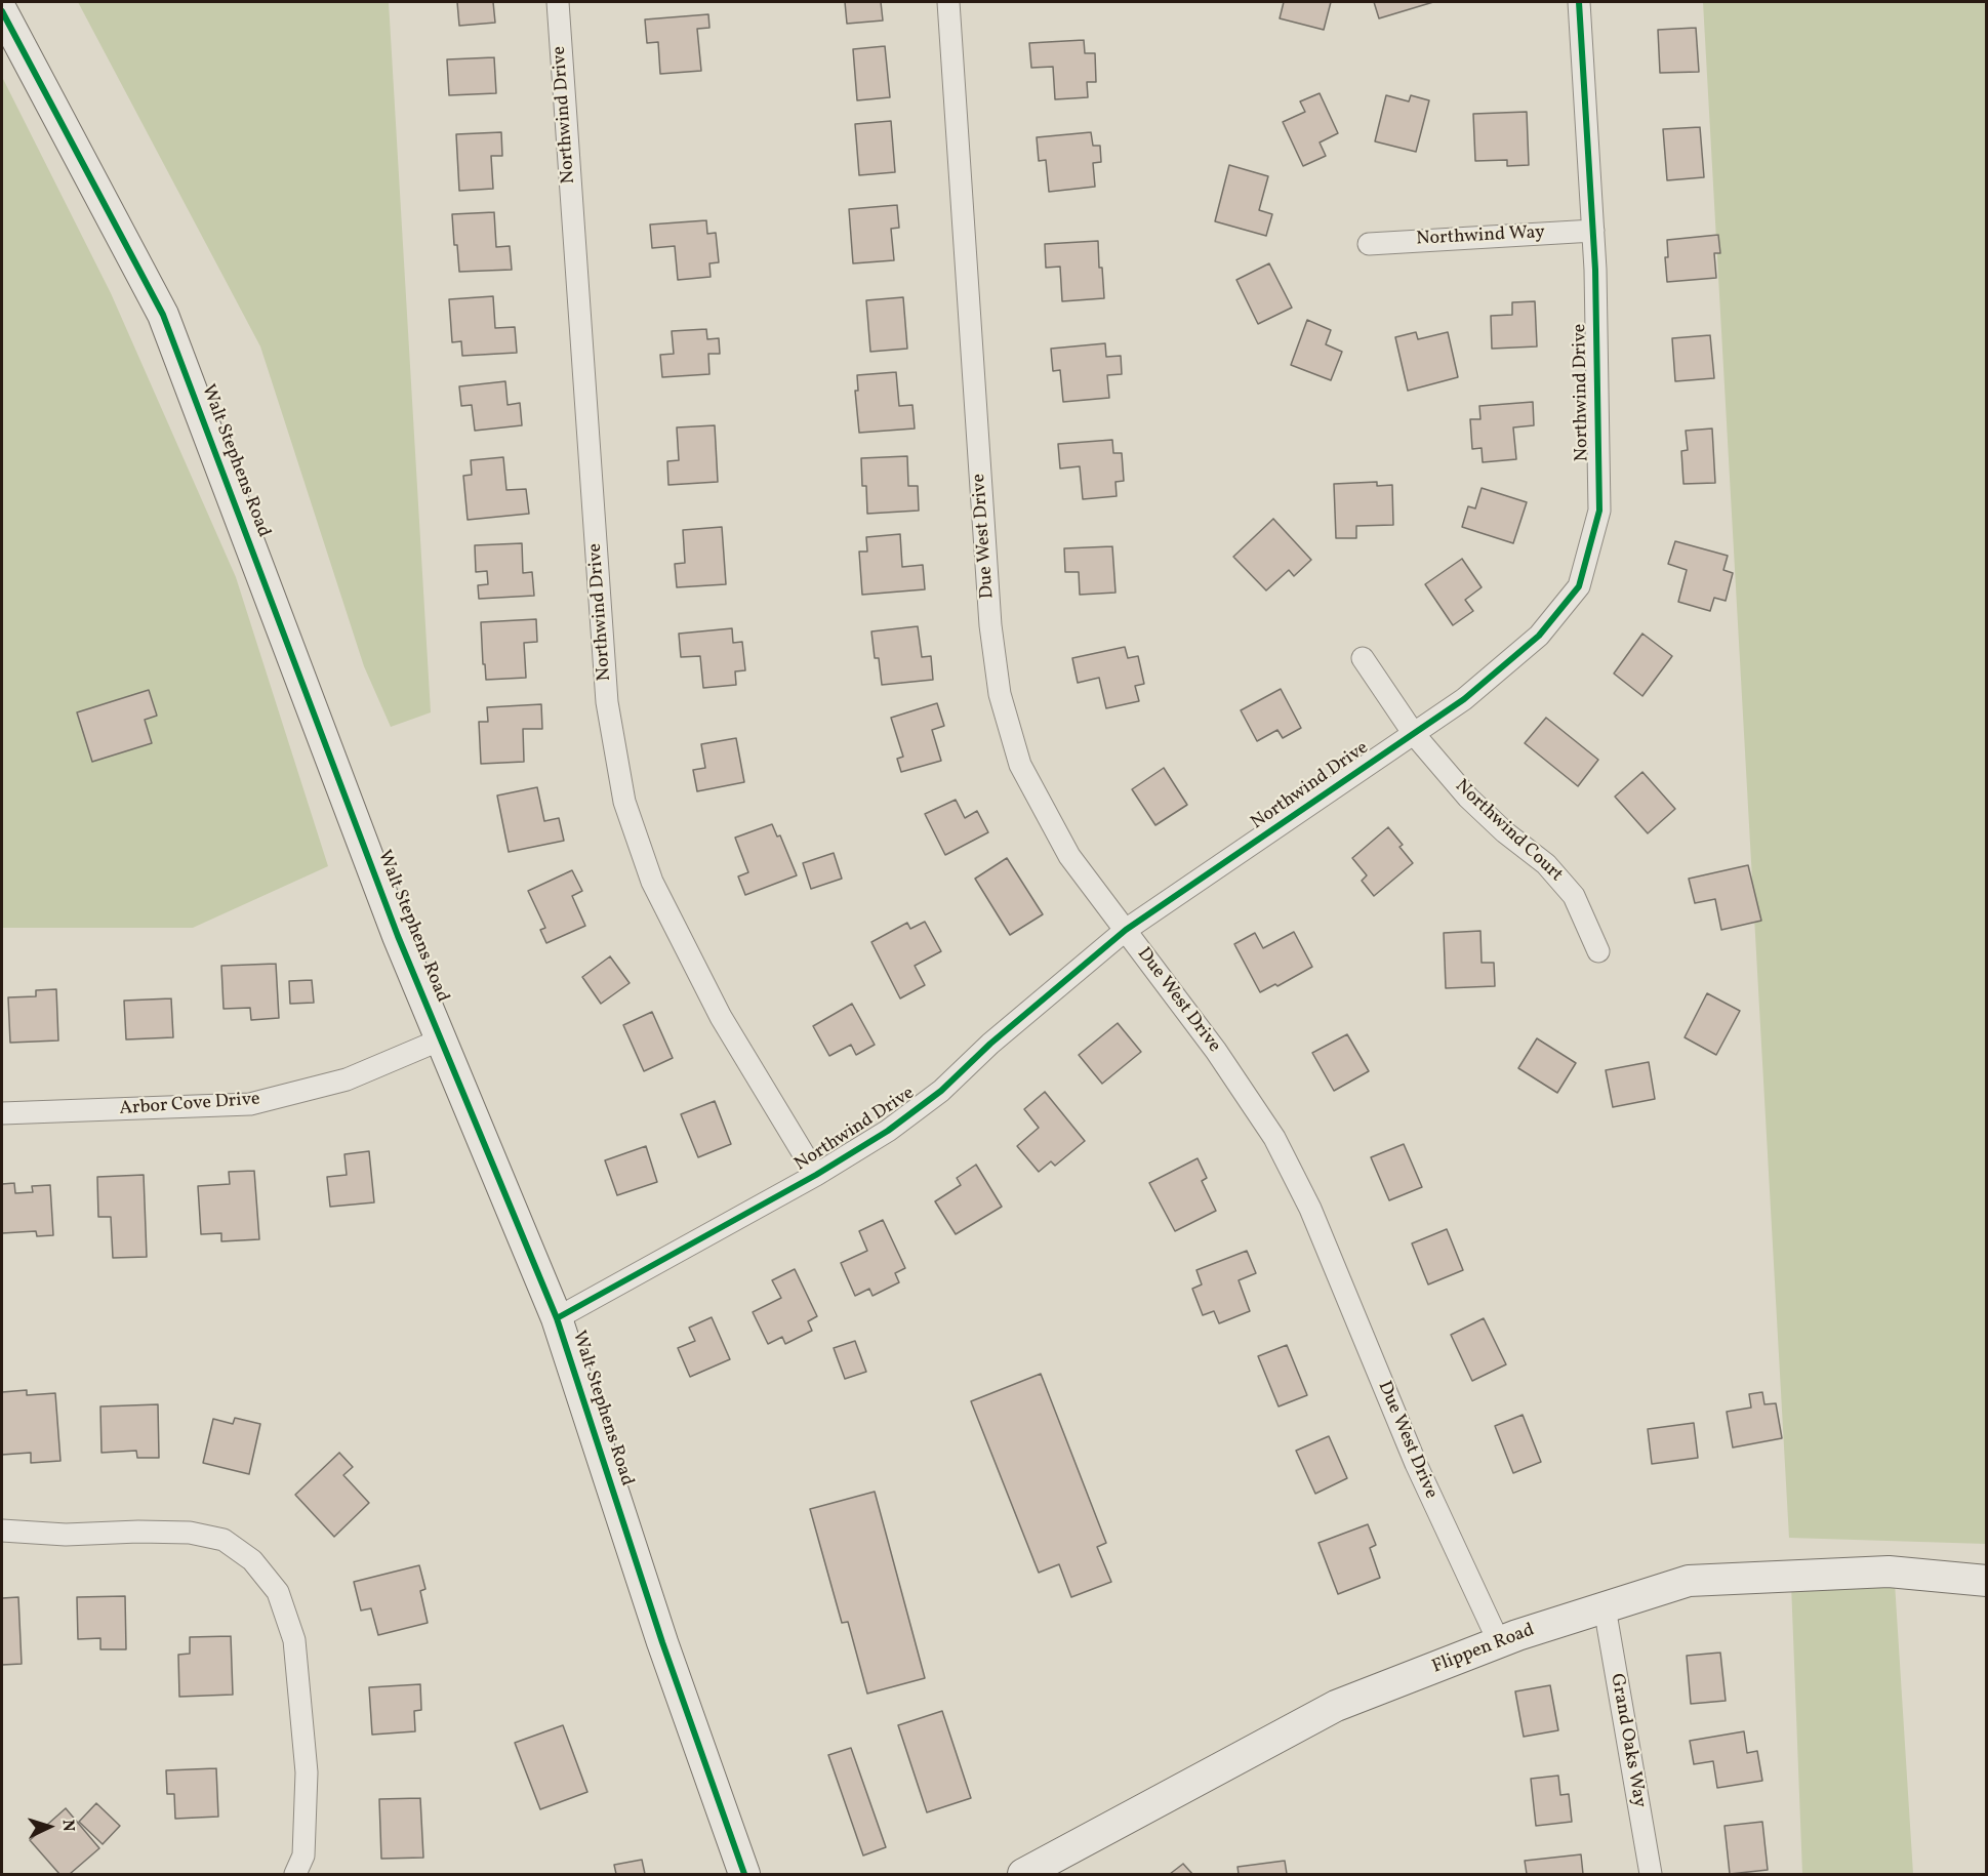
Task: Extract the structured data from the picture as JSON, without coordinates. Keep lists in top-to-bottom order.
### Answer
{
  "streets": {
    "street": [
      "Northwind Drive",
      "Northwind Way",
      "Walt Stephens Road",
      "Due West Drive",
      "Northwind Court",
      "Arbor Cove Drive",
      "Flippen Road",
      "Grand Oaks Way"
    ]
  },
  "crossings": [
    ["Northwind Drive", "Northwind Way"],
    ["Northwind Drive", "Walt Stephens Road"],
    ["Northwind Drive", "Due West Drive"],
    ["Northwind Drive", "Northwind Court"],
    ["Walt Stephens Road", "Arbor Cove Drive"],
    ["Due West Drive", "Flippen Road"],
    ["Flippen Road", "Grand Oaks Way"]
  ],
  "north": "right"
}
